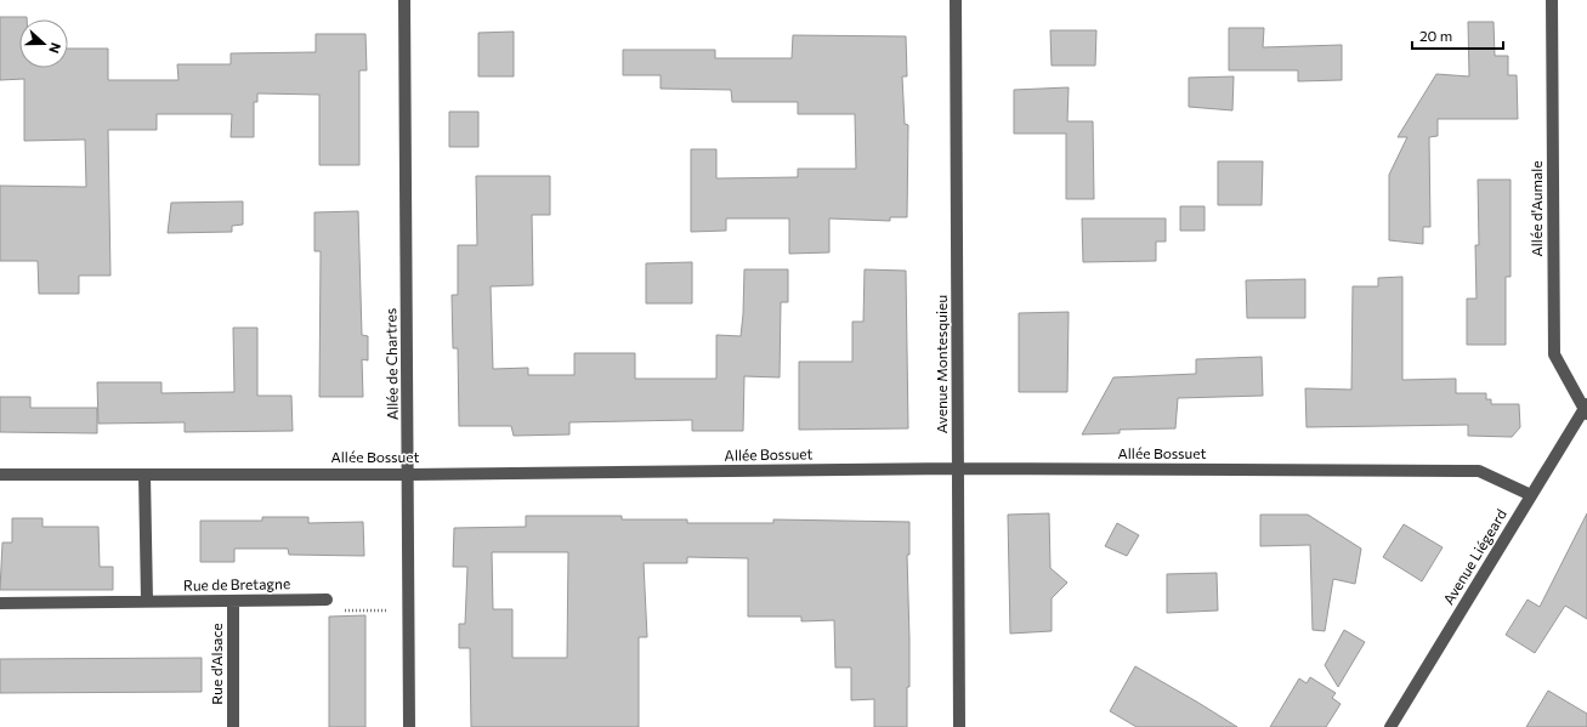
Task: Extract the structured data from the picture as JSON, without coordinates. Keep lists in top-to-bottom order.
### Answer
{
  "streets": {
    "street": [
      "Allée d'Aumale",
      "Allée de Chartres",
      "Avenue Montesquieu",
      "Allée Bossuet",
      "Avenue Liégeard",
      "Rue de Bretagne",
      "Rue d'Alsace"
    ]
  },
  "crossings": [
    ["Allée d'Aumale", "Avenue Liégeard"],
    ["Allée de Chartres", "Allée Bossuet"],
    ["Avenue Montesquieu", "Allée Bossuet"],
    ["Allée Bossuet", "Avenue Liégeard"],
    ["Rue de Bretagne", "Rue d'Alsace"]
  ],
  "scale_bar": "20 m",
  "north": "right"
}
